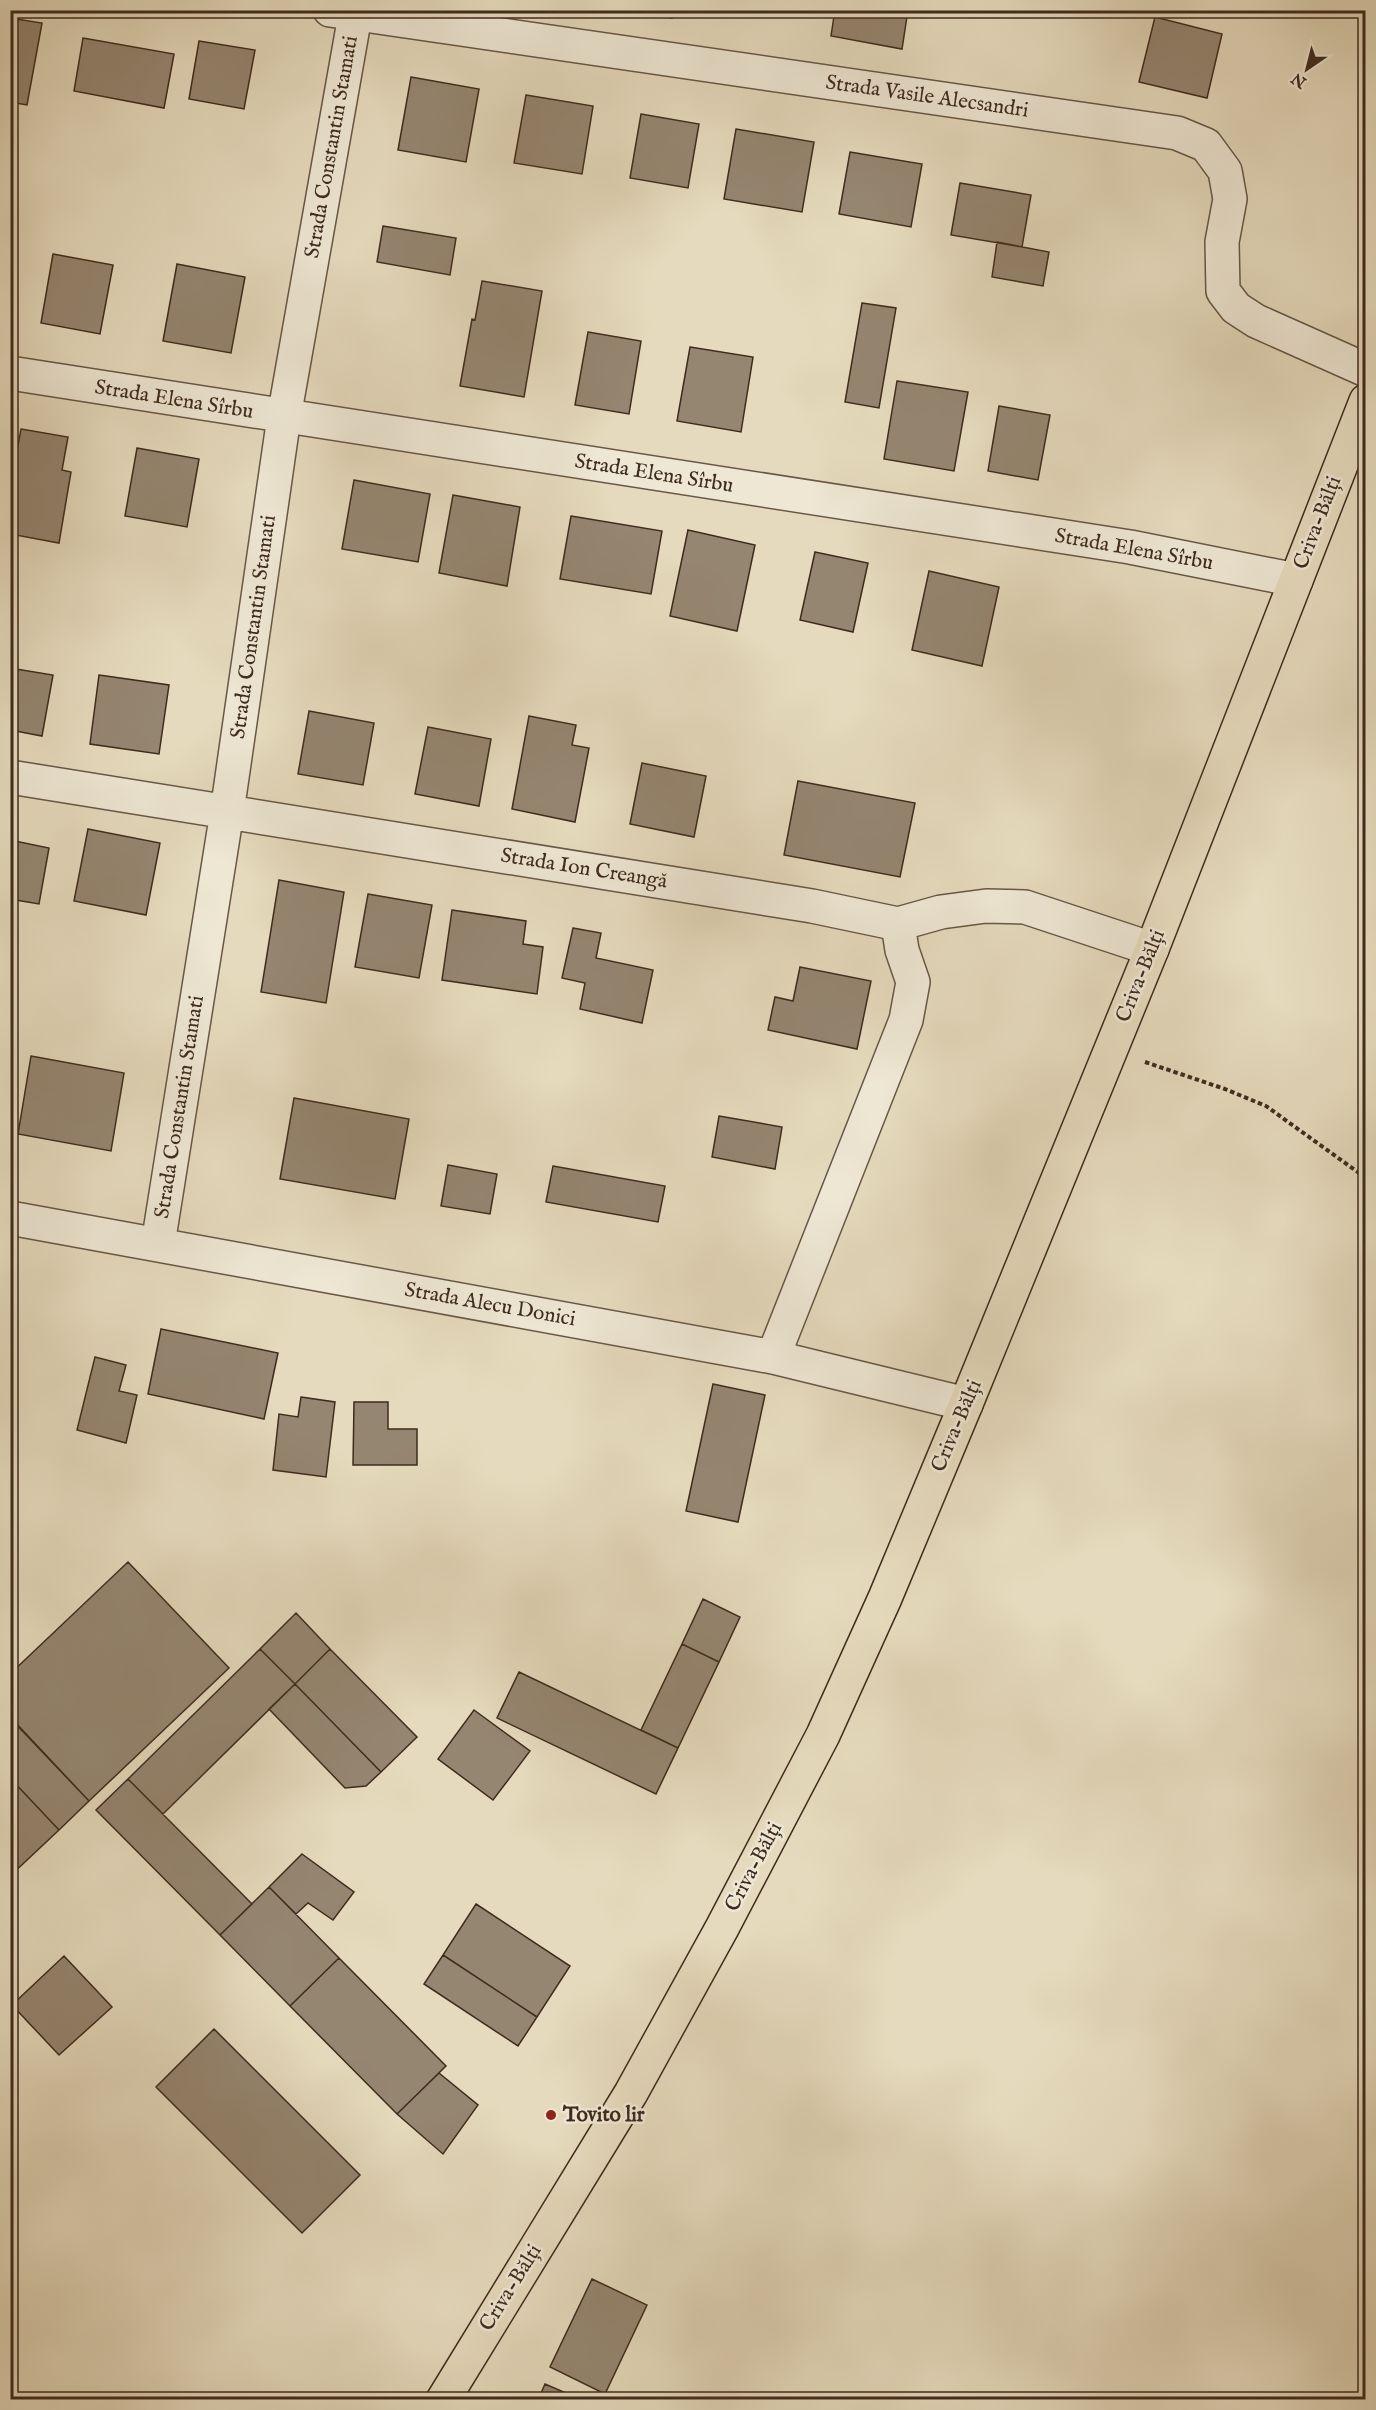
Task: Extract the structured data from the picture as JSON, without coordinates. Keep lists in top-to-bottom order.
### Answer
{
  "streets": {
    "highway": ["Criva-Bălți"],
    "street": [
      "Strada Vasile Alecsandri",
      "Strada Constantin Stamati",
      "Strada Elena Sîrbu",
      "Strada Ion Creangă",
      "Strada Alecu Donici"
    ]
  },
  "crossings": [
    ["Strada Vasile Alecsandri", "Strada Constantin Stamati"],
    ["Strada Constantin Stamati", "Strada Elena Sîrbu"],
    ["Strada Constantin Stamati", "Strada Ion Creangă"],
    ["Strada Constantin Stamati", "Strada Alecu Donici"],
    ["Strada Elena Sîrbu", "Criva-Bălți"],
    ["Criva-Bălți", "Strada Ion Creangă"],
    ["Criva-Bălți", "Strada Alecu Donici"]
  ],
  "places": ["Tovito lir"],
  "north": "bottom left"
}
